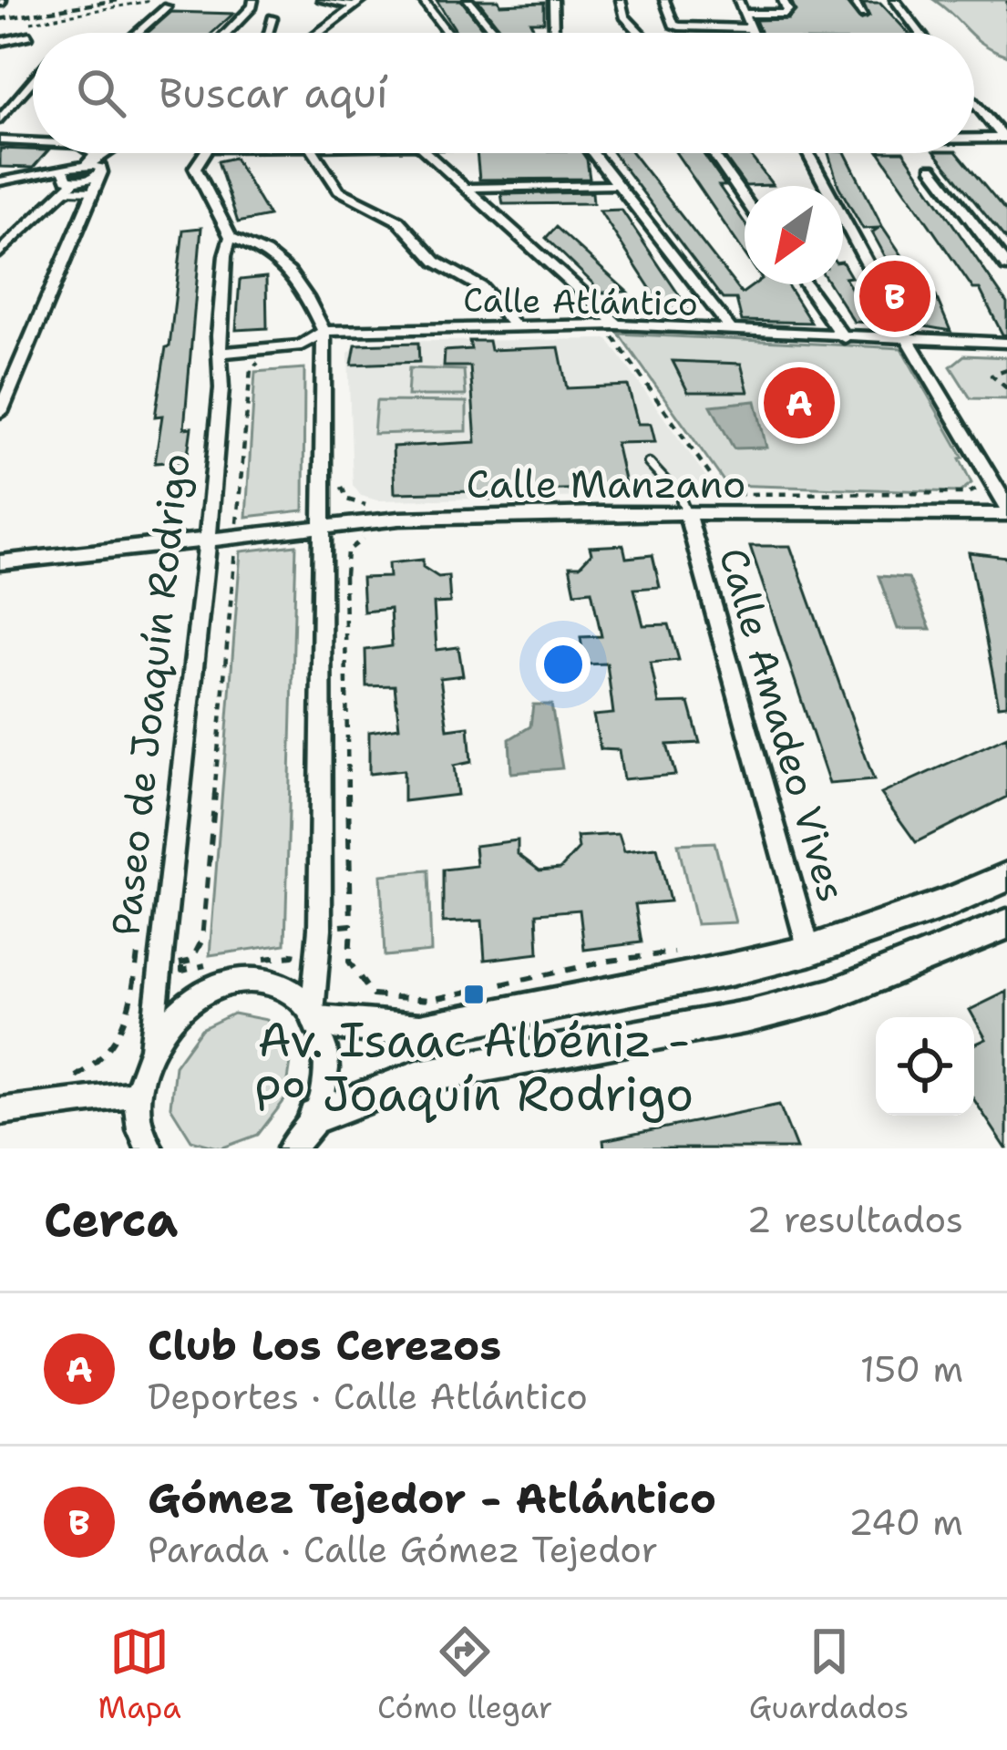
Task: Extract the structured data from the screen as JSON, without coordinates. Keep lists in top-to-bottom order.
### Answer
{
  "streets": {
    "street": [
      "Calle Atlántico",
      "Calle Manzano",
      "Paseo de Joaquín Rodrigo",
      "Calle Amadeo Vives"
    ]
  },
  "crossings": [
    ["Calle Atlántico", "Paseo de Joaquín Rodrigo"],
    ["Calle Manzano", "Paseo de Joaquín Rodrigo"],
    ["Calle Manzano", "Calle Amadeo Vives"]
  ],
  "places": {
    "transit": ["Av. Isaac Albéniz - Pº Joaquín Rodrigo"]
  },
  "north": "bottom left",
  "page": {
    "search": "Buscar aquí",
    "pins": ["B", "A"],
    "heading": ["Cerca", "2 resultados"],
    "list": [
      {
        "mark": "A",
        "name": "Club Los Cerezos",
        "note": "Deportes · Calle Atlántico",
        "value": "150 m"
      },
      {
        "mark": "B",
        "name": "Gómez Tejedor - Atlántico",
        "note": "Parada · Calle Gómez Tejedor",
        "value": "240 m"
      }
    ],
    "nav": ["Mapa", "Cómo llegar", "Guardados"]
  }
}
